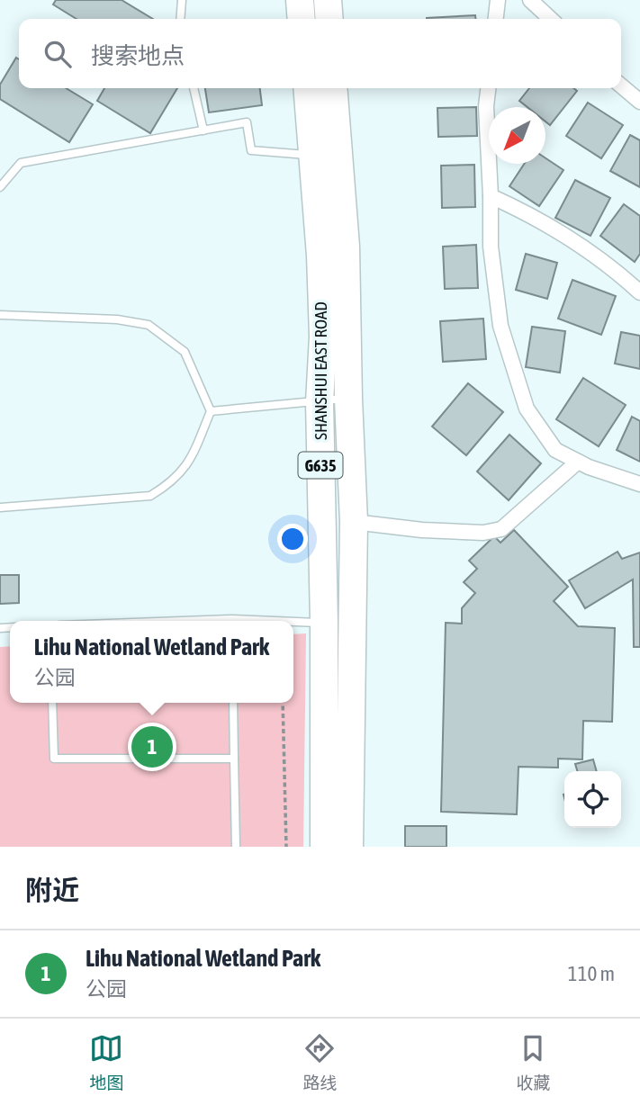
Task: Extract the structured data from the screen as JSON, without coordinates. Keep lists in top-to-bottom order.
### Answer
{
  "streets": {
    "highway": ["SHANSHUI EAST ROAD", "G635"]
  },
  "north": "bottom left",
  "page": {
    "search": "搜索地点",
    "popup": ["Lihu National Wetland Park", "公园"],
    "pins": "1",
    "heading": "附近",
    "list": [
      {
        "mark": "1",
        "name": "Lihu National Wetland Park",
        "note": "公园",
        "value": "110 m"
      }
    ],
    "nav": ["地图", "路线", "收藏"]
  }
}
